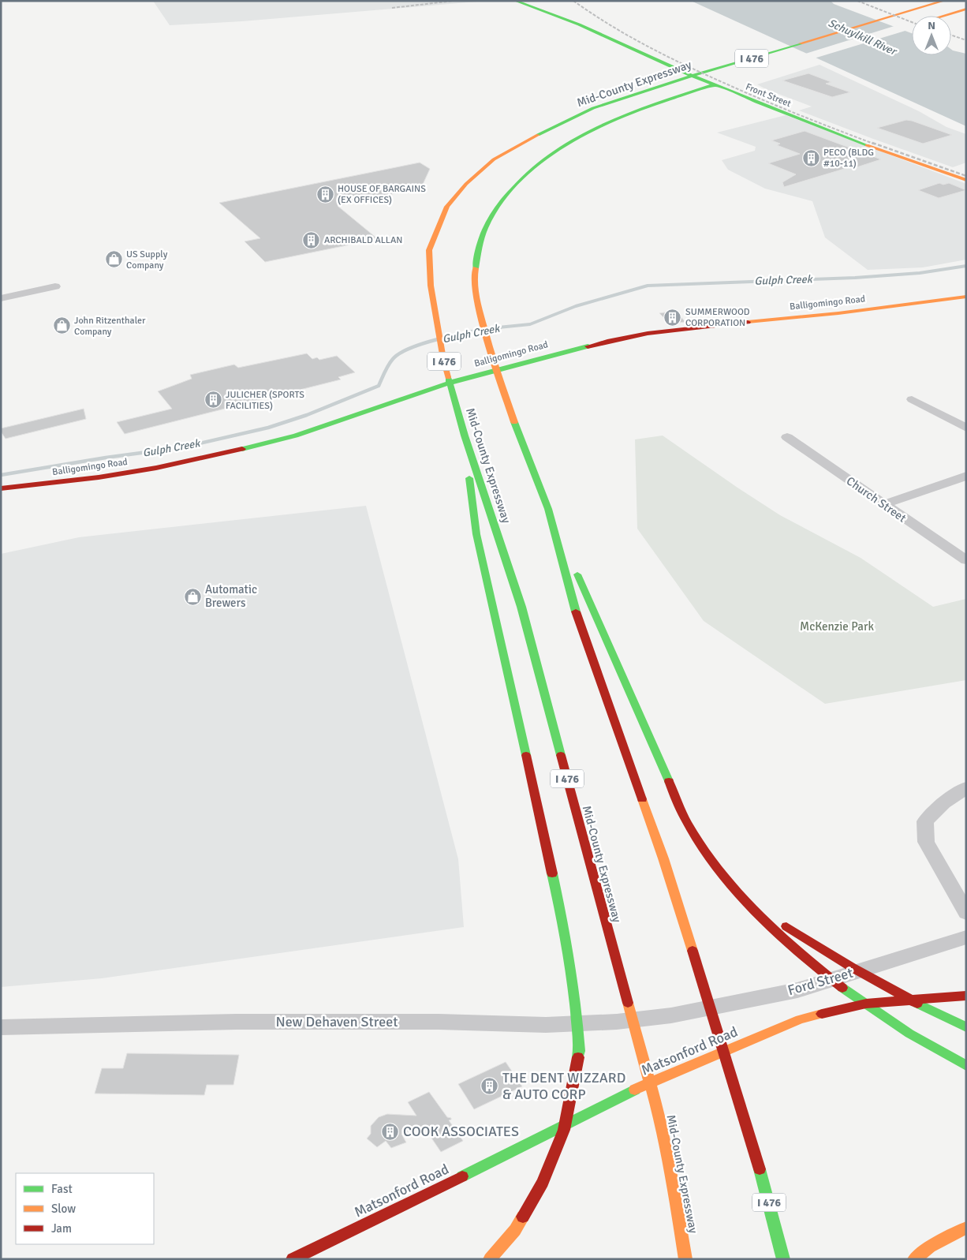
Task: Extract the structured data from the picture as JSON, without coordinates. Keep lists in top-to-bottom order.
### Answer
{
  "streets": {
    "main road": [
      "I 476",
      "Mid-County Expressway",
      "Front Street",
      "Balligomingo Road",
      "Matsonford Road"
    ],
    "street": ["Church Street", "Ford Street", "New Dehaven Street"]
  },
  "crossings": [
    ["Ford Street", "New Dehaven Street"]
  ],
  "water": ["Schuylkill River", "Gulph Creek"],
  "parks": ["McKenzie Park"],
  "places": {
    "building": [
      "PECO (BLDG #10-11)",
      "HOUSE OF BARGAINS (EX OFFICES)",
      "ARCHIBALD ALLAN",
      "SUMMERWOOD CORPORATION",
      "JULICHER (SPORTS FACILITIES)",
      "THE DENT WIZZARD & AUTO CORP",
      "COOK ASSOCIATES"
    ],
    "shop": ["US Supply Company", "John Ritzenthaler Company", "Automatic Brewers"]
  },
  "legend": ["Fast", "Slow", "Jam"],
  "north": "top"
}
